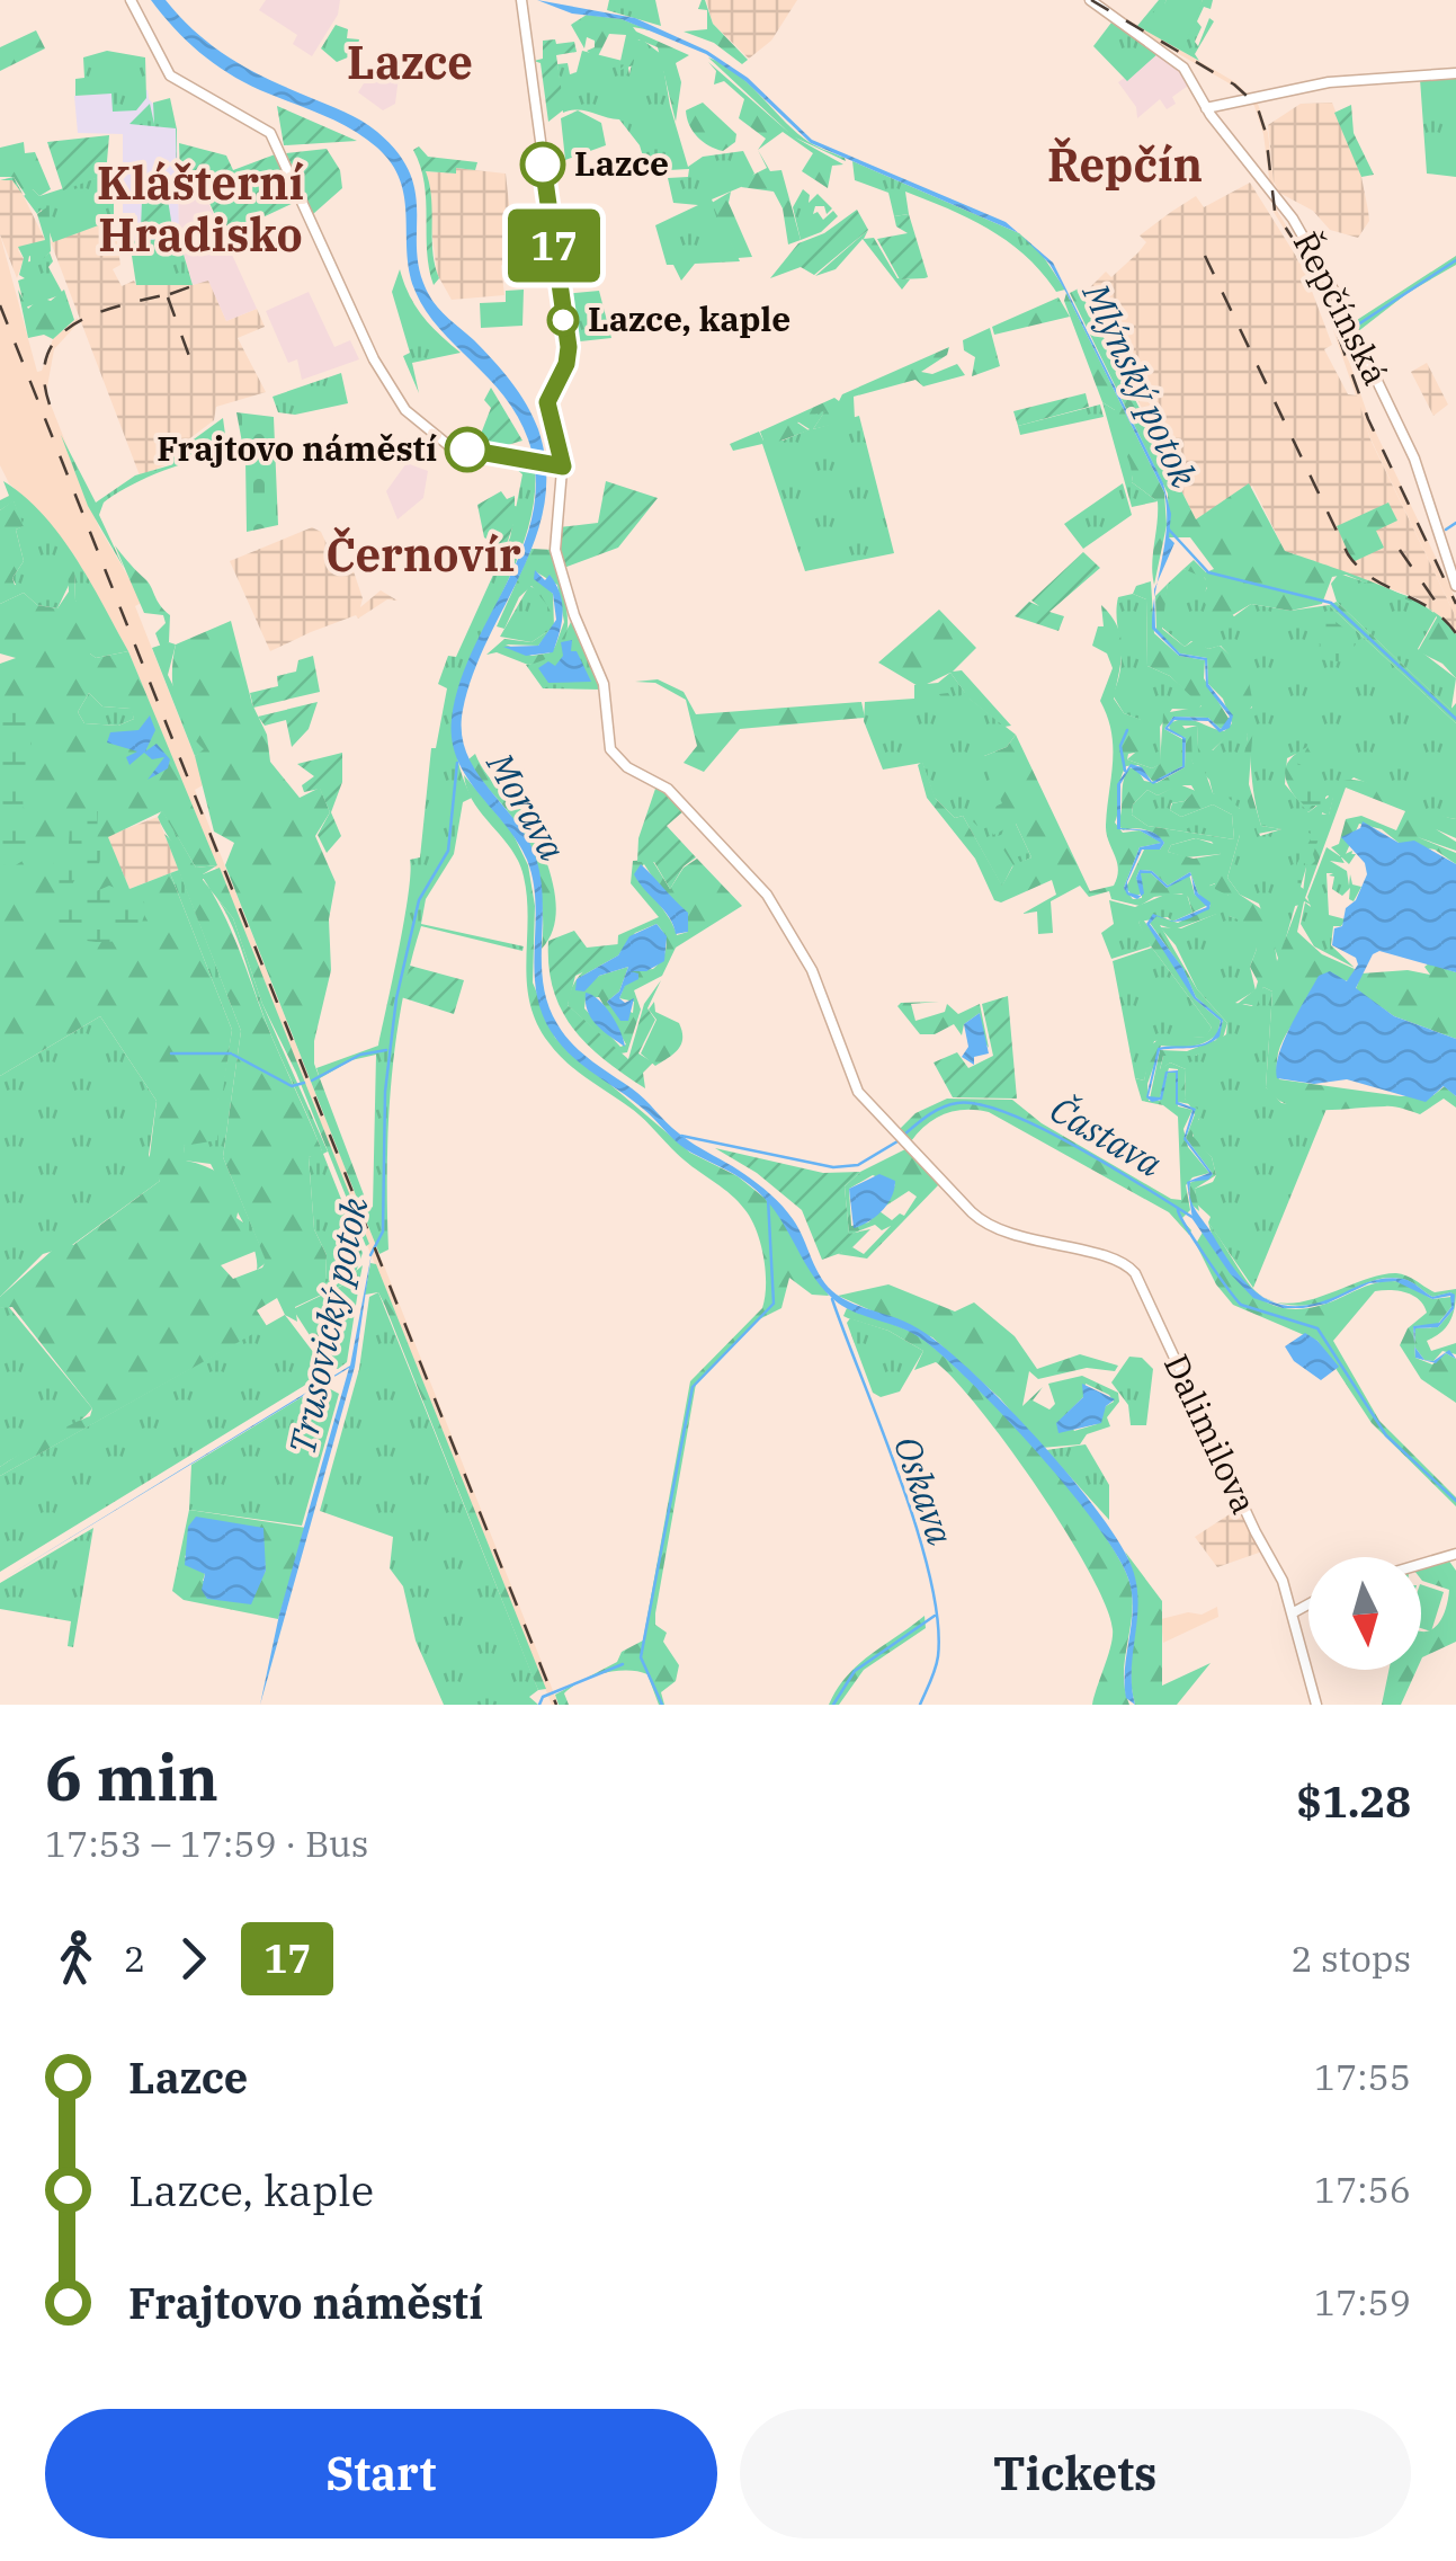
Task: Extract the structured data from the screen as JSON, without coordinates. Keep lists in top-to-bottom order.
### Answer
{
  "streets": {
    "main road": ["Řepčínská", "Dalimilova"]
  },
  "districts": [
    "Lazce",
    "Řepčín",
    "Klášterní Hradisko",
    "Černovír"
  ],
  "water": [
    "Mlýnský potok",
    "Morava",
    "Častava",
    "Trusovický potok",
    "Oskava"
  ],
  "places": ["Lazce", "Lazce, kaple", "Frajtovo náměstí"],
  "lines": ["bus line 17"],
  "north": "bottom",
  "page": {
    "on_map": "17",
    "heading": ["6 min", "17:53 – 17:59 · Bus", "$1.28"],
    "legs": ["2", "17", "2 stops"],
    "list": [
      {
        "name": "Lazce",
        "value": "17:55"
      },
      {
        "name": "Lazce, kaple",
        "value": "17:56"
      },
      {
        "name": "Frajtovo náměstí",
        "value": "17:59"
      }
    ],
    "buttons": ["Start", "Tickets"]
  }
}
